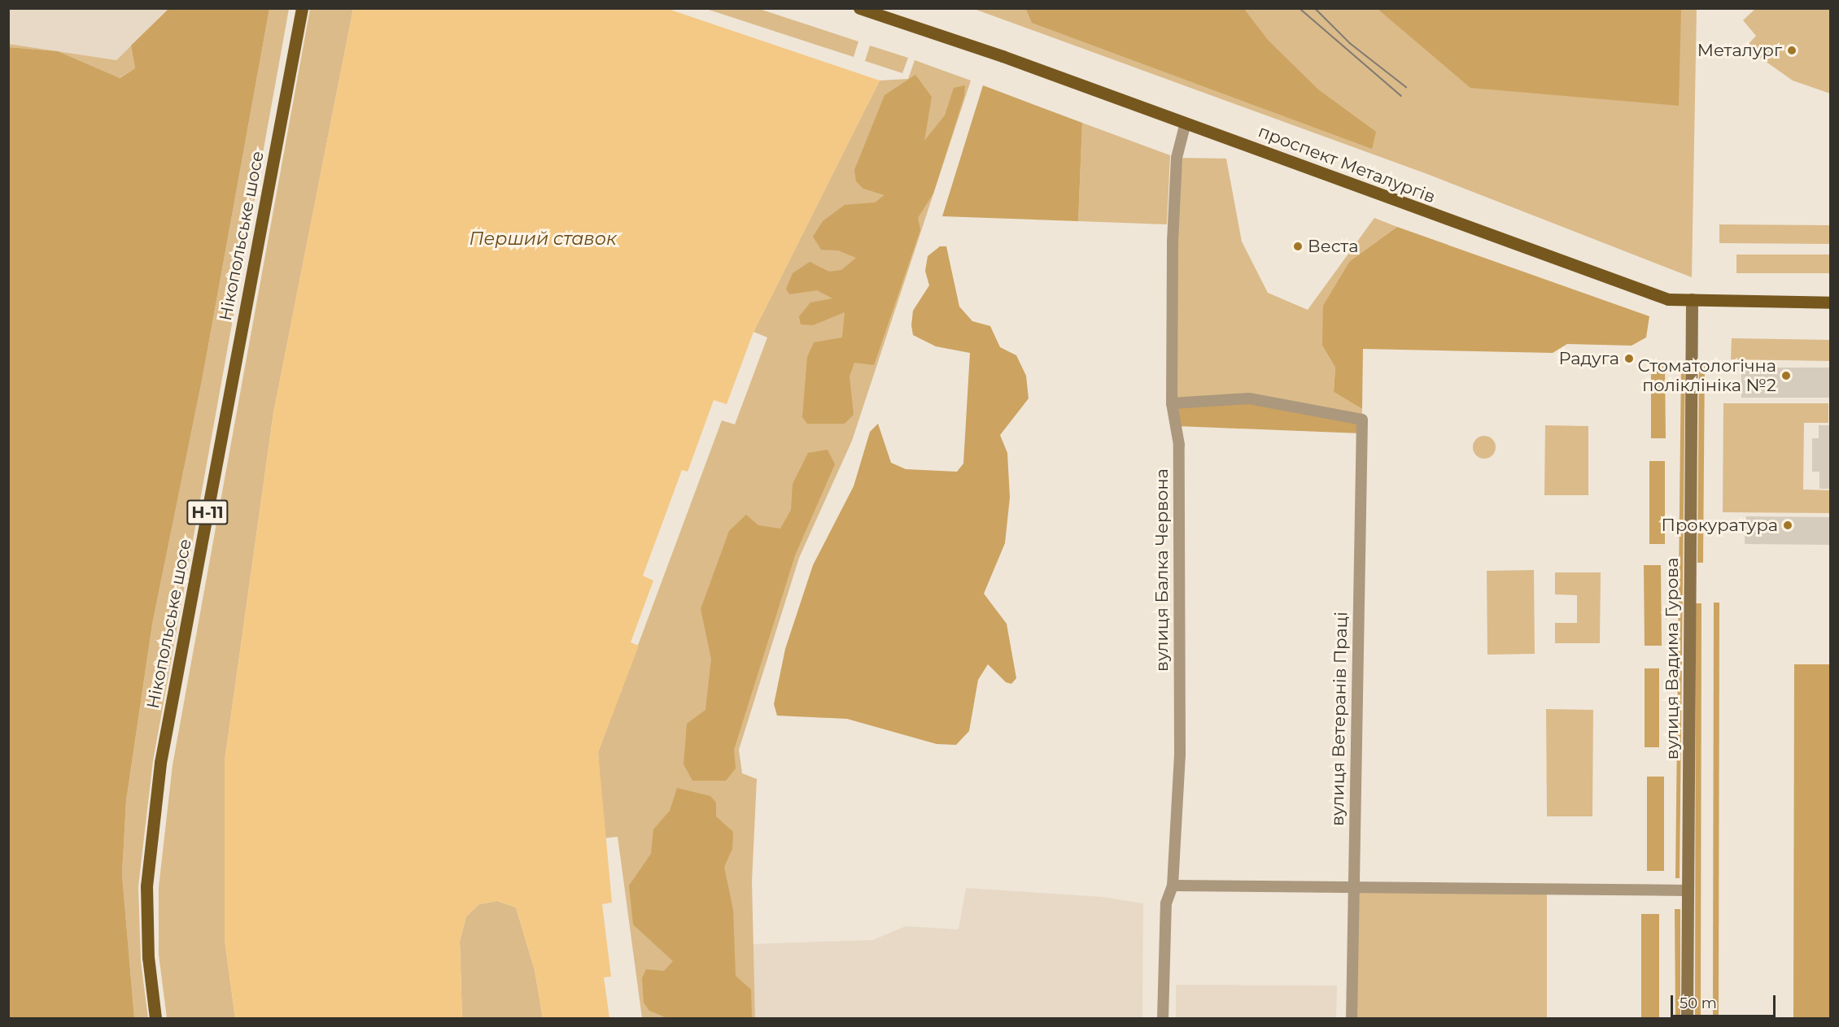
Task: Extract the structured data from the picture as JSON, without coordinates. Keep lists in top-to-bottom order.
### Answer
{
  "streets": {
    "main road": ["проспект Металургів", "Нікопольське шосе", "Н-11"],
    "street": ["вулиця Балка Червона", "вулиця Вадима Гурова", "вулиця Ветеранів Праці"]
  },
  "crossings": [
    ["проспект Металургів", "вулиця Балка Червона"],
    ["проспект Металургів", "вулиця Вадима Гурова"],
    ["вулиця Балка Червона", "вулиця Ветеранів Праці"]
  ],
  "water": ["Перший ставок"],
  "places": [
    "Металург",
    "Веста",
    "Радуга",
    "Стоматологічна поліклініка №2",
    "Прокуратура"
  ],
  "scale_bar": "50 m"
}
